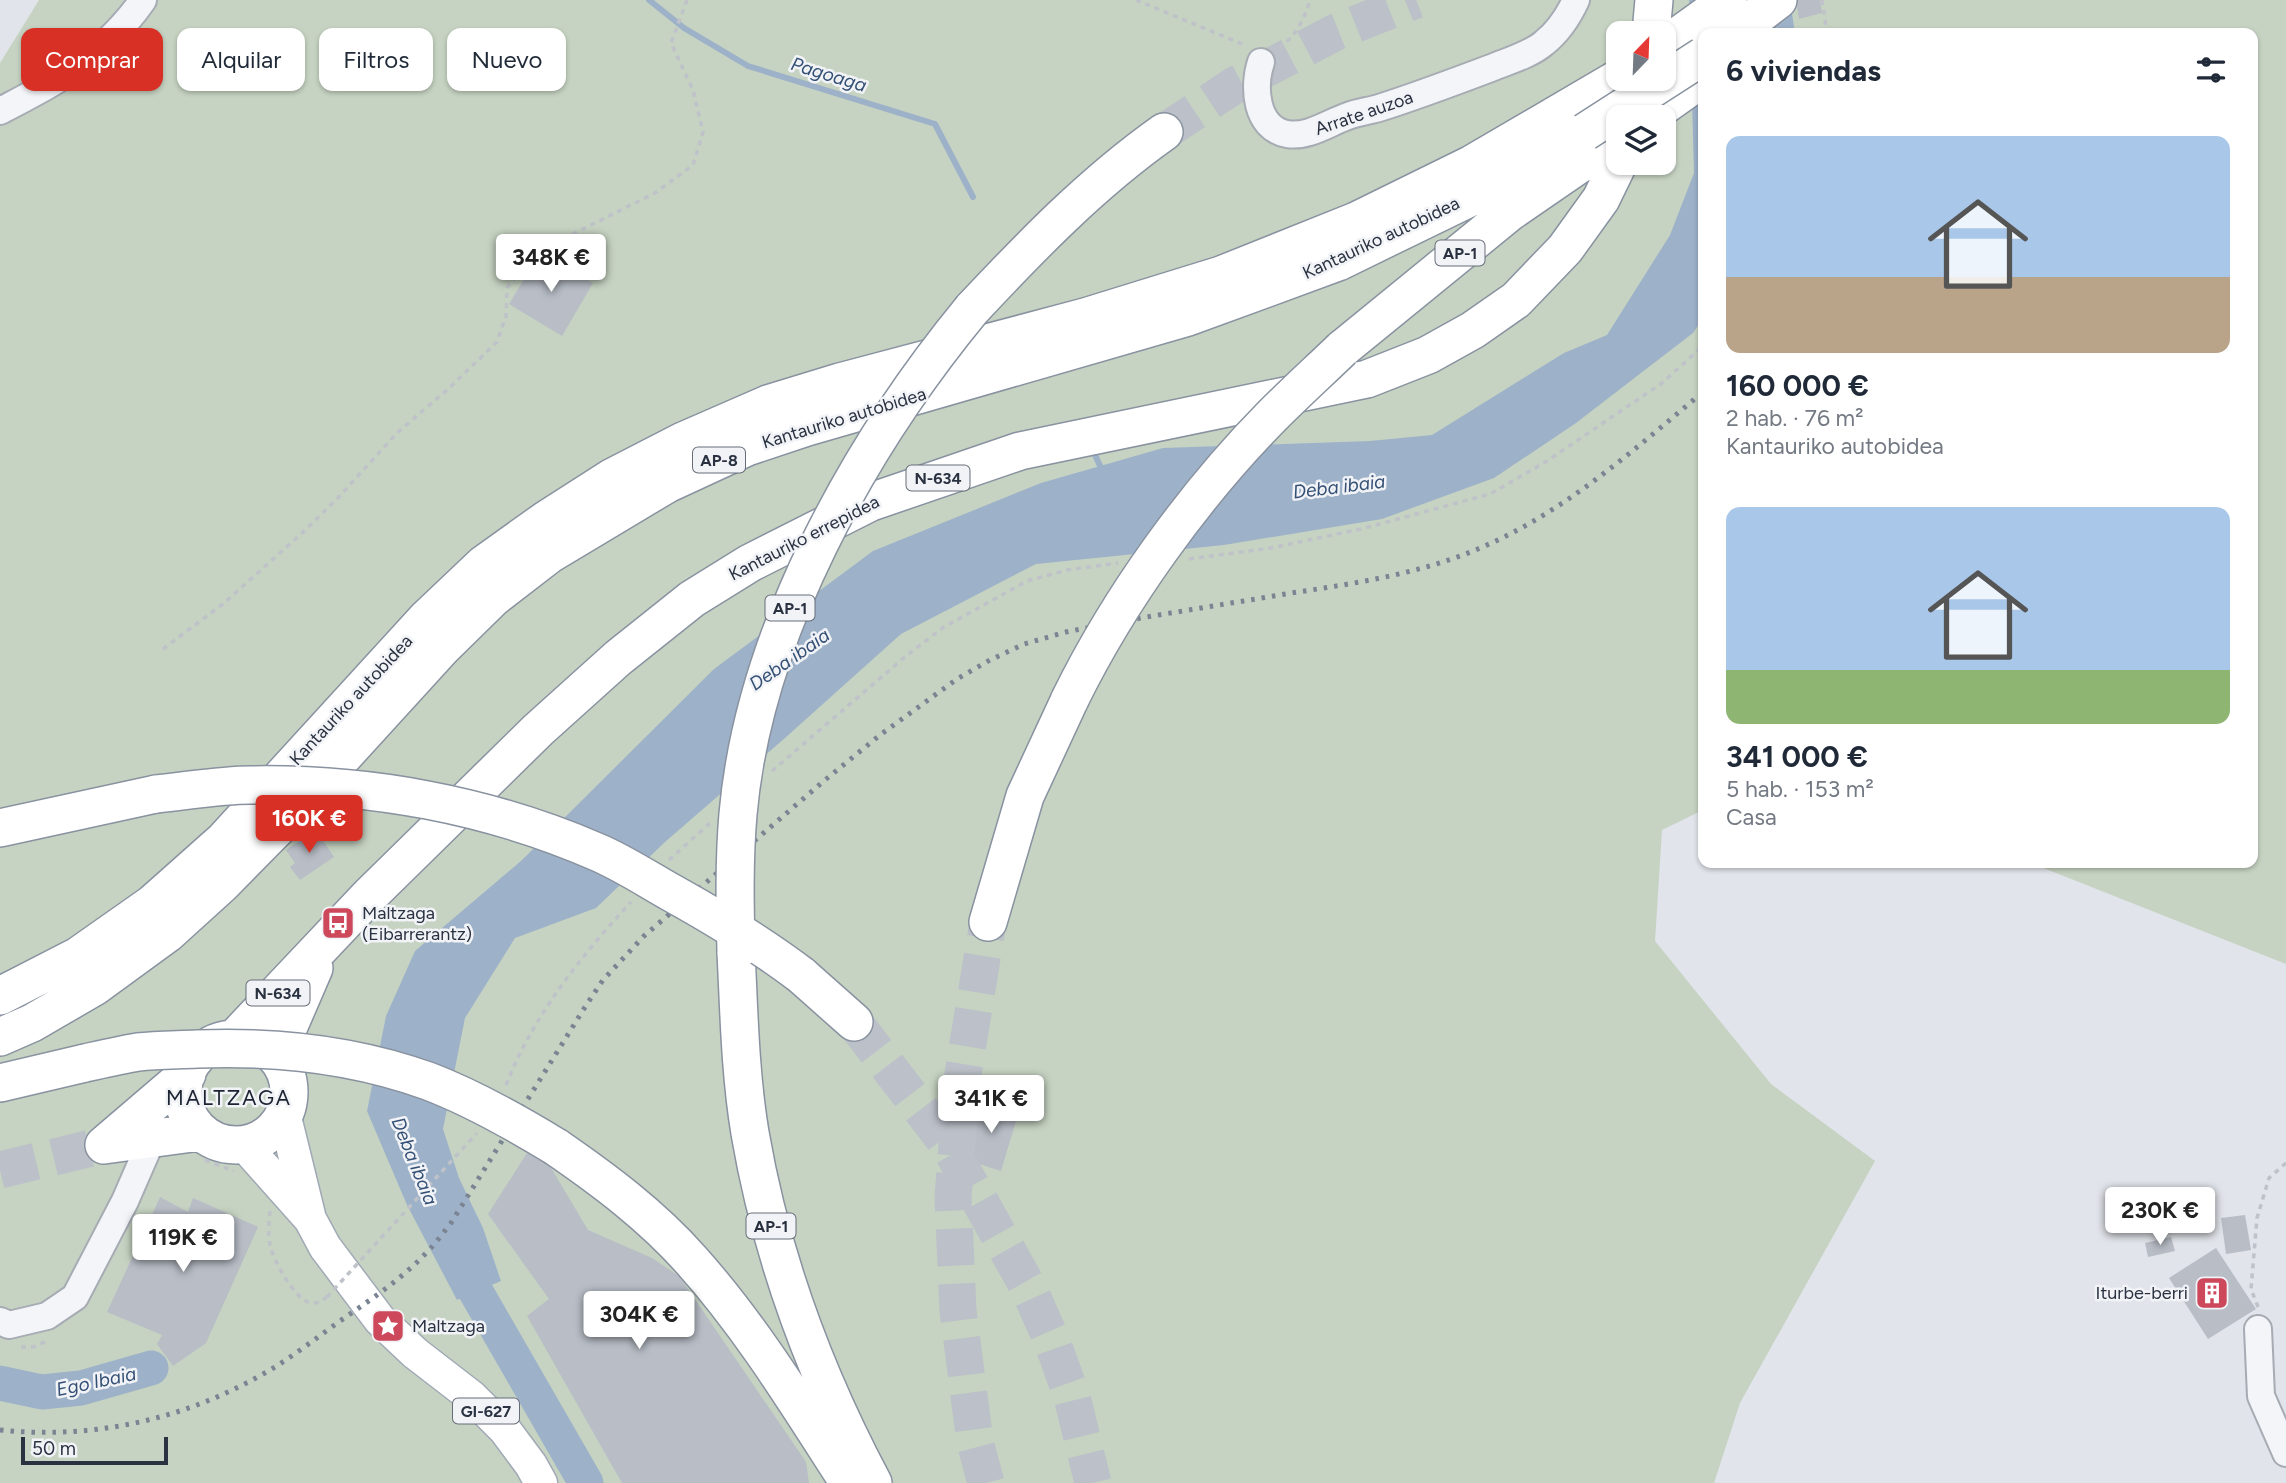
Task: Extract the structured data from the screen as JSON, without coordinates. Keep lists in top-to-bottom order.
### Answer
{
  "streets": {
    "highway": [
      "Kantauriko autobidea",
      "AP-1",
      "AP-8",
      "N-634",
      "Kantauriko errepidea"
    ],
    "main road": ["GI-627"],
    "street": ["Arrate auzoa"]
  },
  "crossings": [
    ["Kantauriko autobidea", "AP-1"],
    ["Kantauriko autobidea", "AP-8"],
    ["AP-1", "AP-8"],
    ["N-634", "Kantauriko errepidea"],
    ["N-634", "GI-627"],
    ["Kantauriko errepidea", "GI-627"]
  ],
  "districts": ["MALTZAGA"],
  "water": ["Pagoaga", "Deba ibaia", "Ego Ibaia"],
  "places": {
    "bus stop": ["Maltzaga (Eibarrerantz)"],
    "building": ["Iturbe-berri"],
    "place": ["Maltzaga"]
  },
  "scale_bar": "50 m",
  "north": "top right",
  "page": {
    "chip": [
      "Comprar",
      "Alquilar",
      "Filtros",
      "Nuevo"
    ],
    "heading": "6 viviendas",
    "list": [
      {
        "name": "160 000 €",
        "note": "2 hab. · 76 m² · Kantauriko autobidea"
      },
      {
        "name": "341 000 €",
        "note": "5 hab. · 153 m² · Casa"
      }
    ],
    "price": [
      "348K €",
      "160K €",
      "341K €",
      "230K €",
      "119K €",
      "304K €"
    ],
    "scale": "50 m"
  }
}
